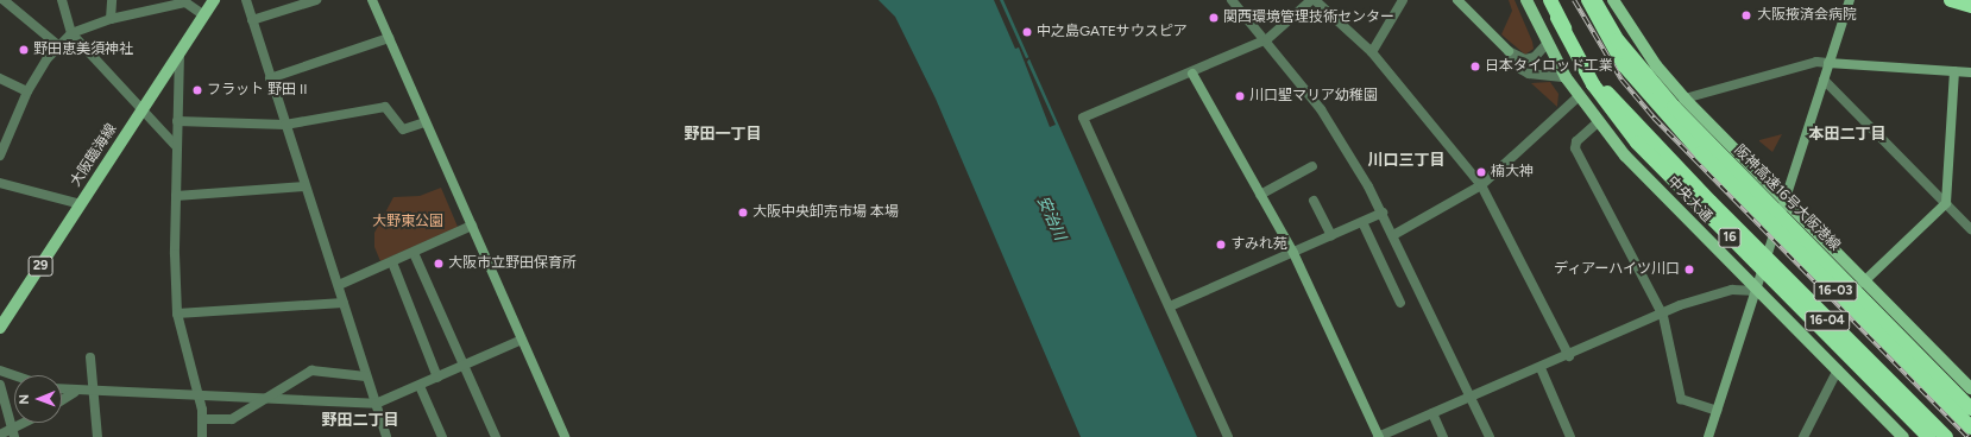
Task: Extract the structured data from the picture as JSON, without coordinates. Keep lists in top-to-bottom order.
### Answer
{
  "streets": {
    "highway": [
      "阪神高速16号大阪港線",
      "16",
      "16-03",
      "16-04"
    ],
    "main road": ["大阪臨海線", "中央大通", "29"]
  },
  "crossings": [
    ["16", "16-04"]
  ],
  "districts": [
    "野田一丁目",
    "本田二丁目",
    "川口三丁目",
    "野田二丁目"
  ],
  "water": ["安治川"],
  "parks": ["大野東公園"],
  "places": [
    "大阪掖済会病院",
    "関西環境管理技術センター",
    "中之島GATEサウスピア",
    "野田恵美須神社",
    "日本タイロッド工業",
    "フラット 野田 II",
    "川口聖マリア幼稚園",
    "楠大神",
    "大阪中央卸売市場 本場",
    "すみれ苑",
    "大阪市立野田保育所",
    "ディアーハイツ川口"
  ],
  "north": "left"
}
